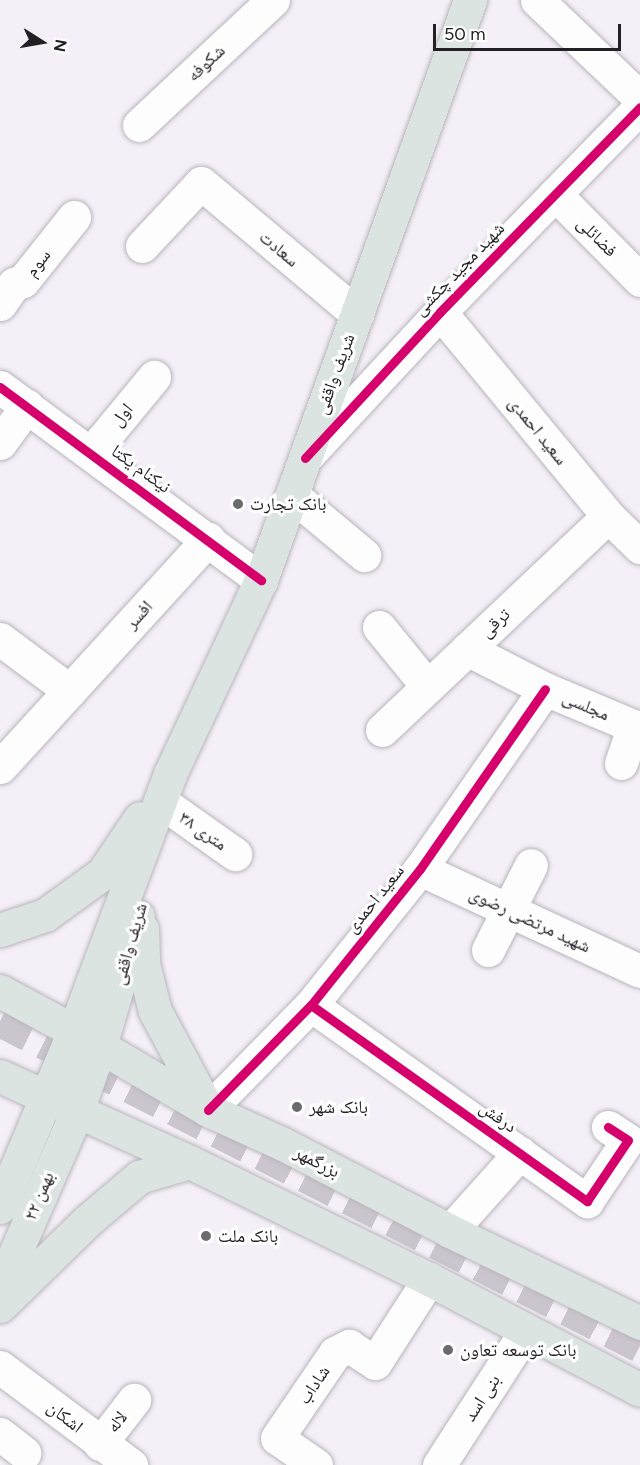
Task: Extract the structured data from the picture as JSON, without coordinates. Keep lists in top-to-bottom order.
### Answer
{
  "streets": {
    "main road": ["شریف واقفی", "بزرگمهر", "۲۲ بهمن"],
    "street": [
      "شکوفه",
      "فضائلی",
      "سعادت",
      "سوم",
      "شهید مجید چکشی",
      "اول",
      "سعید احمدی",
      "نیکنام یکتا",
      "افسر",
      "ترقی",
      "مجلسی",
      "۳۸ متری",
      "شهید مرتضی رضوی",
      "درفش",
      "شاداب",
      "بنی اسد",
      "اشکان",
      "لاله"
    ]
  },
  "crossings": [
    ["فضائلی", "شهید مجید چکشی"],
    ["سعادت", "شریف واقفی"],
    ["شهید مجید چکشی", "شریف واقفی"],
    ["شهید مجید چکشی", "سعید احمدی"],
    ["شریف واقفی", "نیکنام یکتا"],
    ["شریف واقفی", "۳۸ متری"],
    ["شریف واقفی", "بزرگمهر"],
    ["شریف واقفی", "۲۲ بهمن"],
    ["اول", "نیکنام یکتا"],
    ["سعید احمدی", "ترقی"],
    ["سعید احمدی", "مجلسی"],
    ["سعید احمدی", "شهید مرتضی رضوی"],
    ["سعید احمدی", "درفش"],
    ["سعید احمدی", "بزرگمهر"],
    ["نیکنام یکتا", "افسر"],
    ["ترقی", "مجلسی"],
    ["درفش", "بزرگمهر"],
    ["بزرگمهر", "۲۲ بهمن"],
    ["اشکان", "لاله"]
  ],
  "places": [
    "بانک تجارت",
    "بانک شهر",
    "بانک ملت",
    "بانک توسعه تعاون"
  ],
  "scale_bar": "50 m",
  "north": "right"
}
